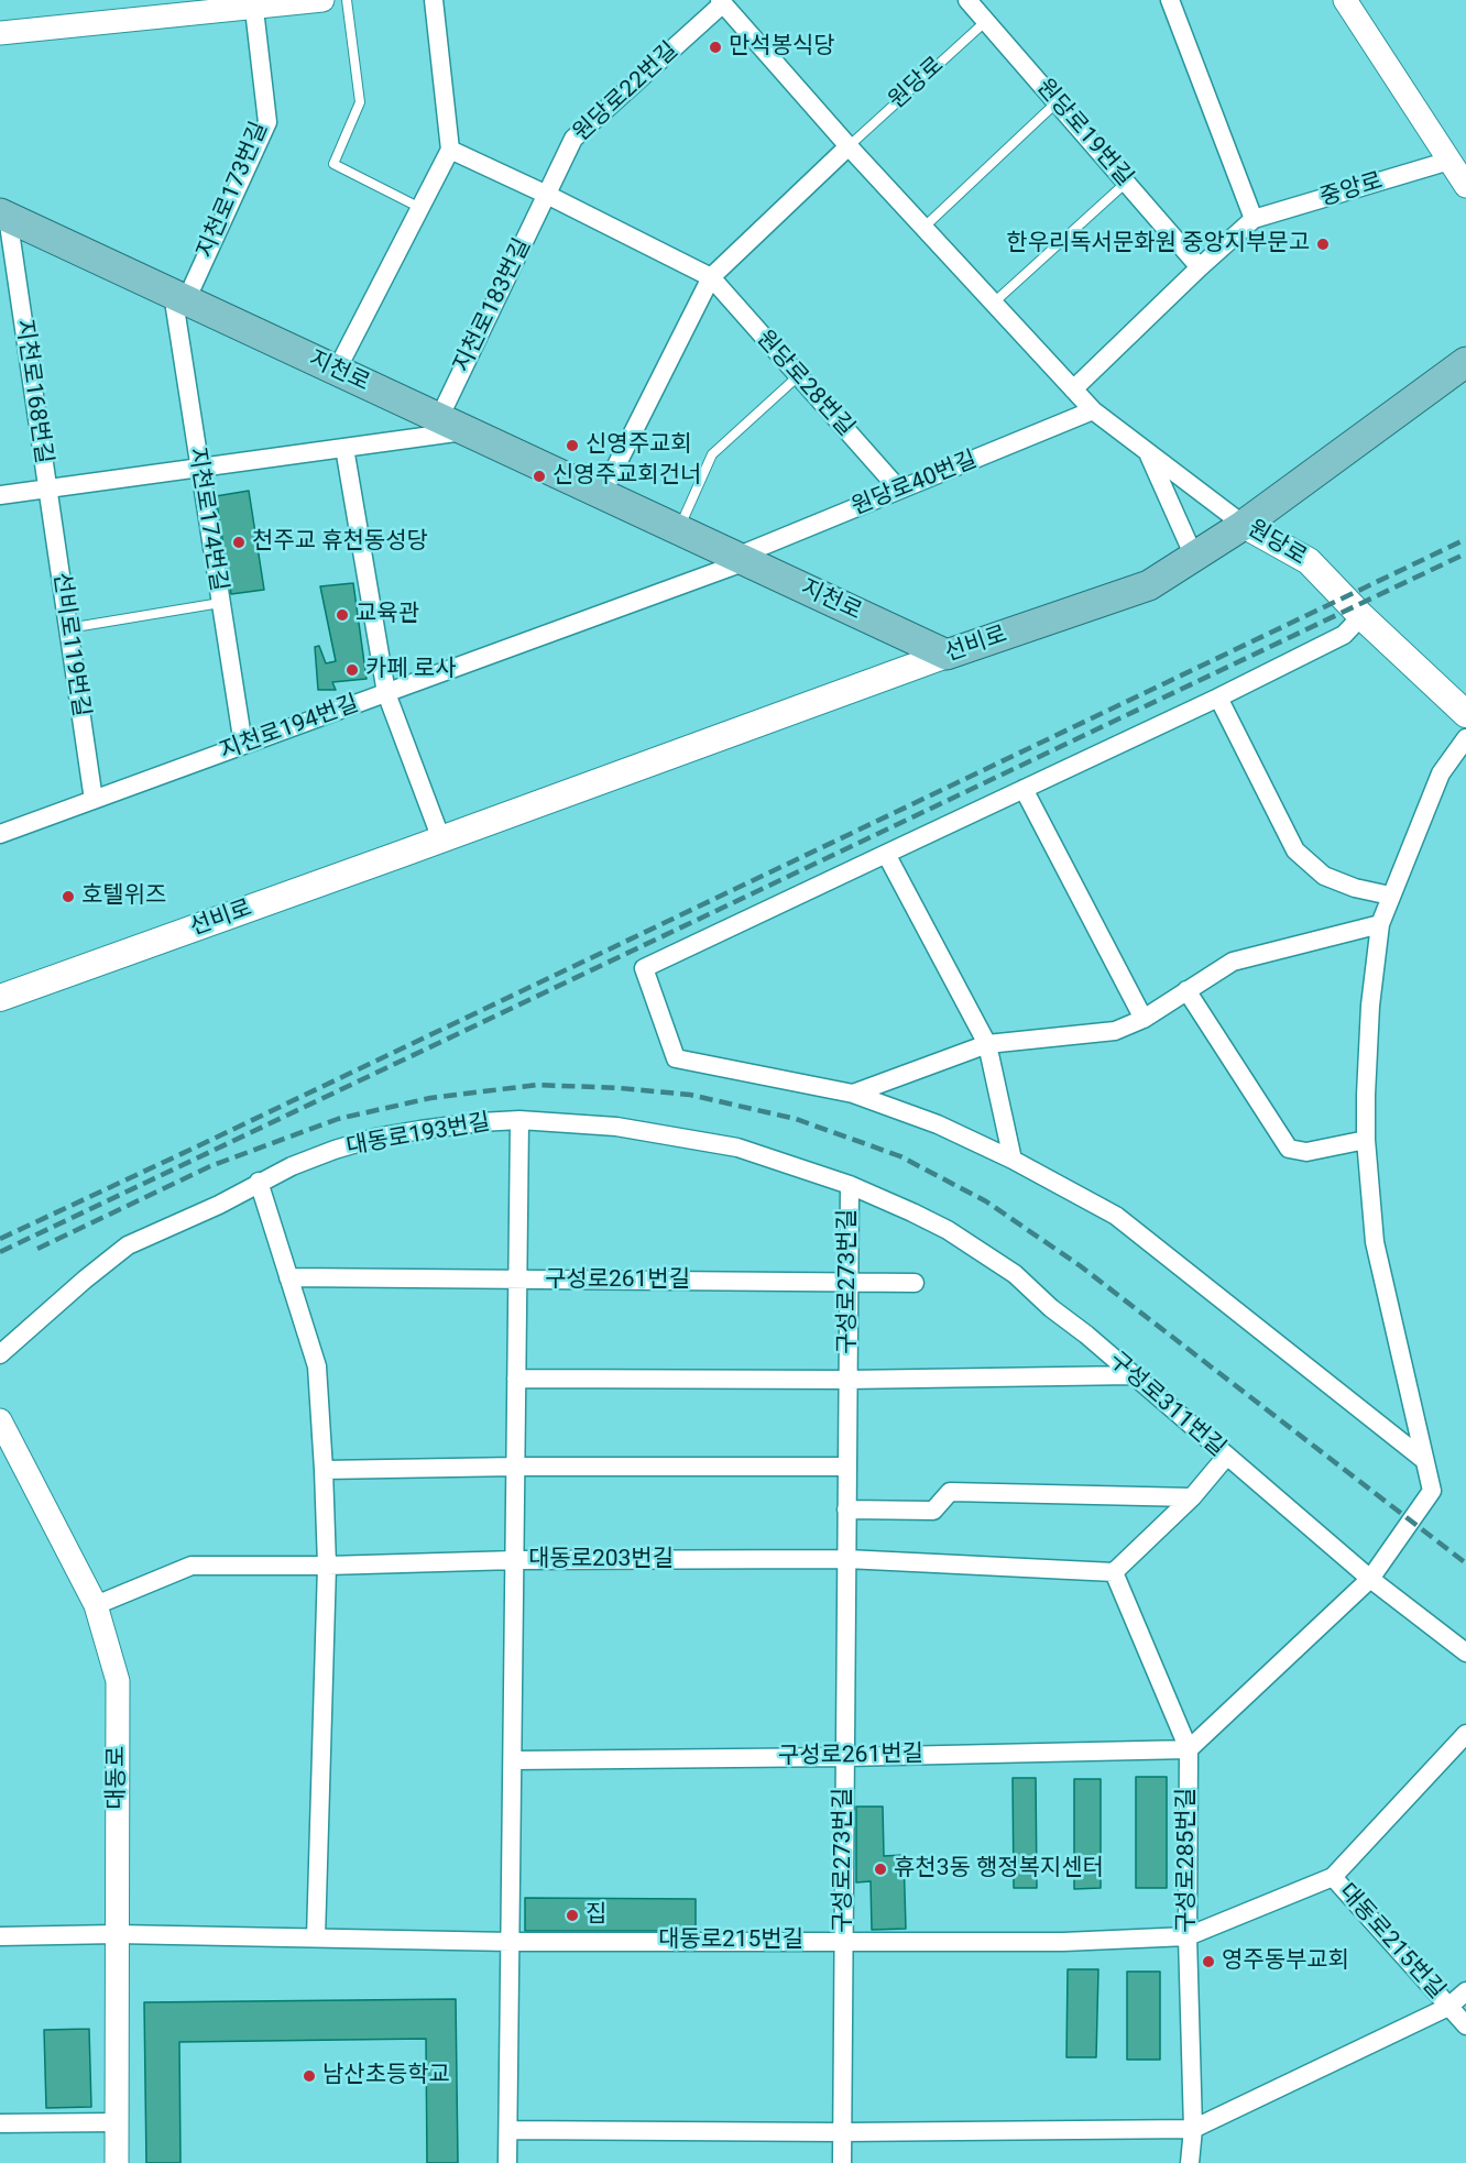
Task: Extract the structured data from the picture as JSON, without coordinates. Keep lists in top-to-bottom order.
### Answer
{
  "streets": {
    "main road": ["원당로", "지천로", "선비로"],
    "street": [
      "원당로22번길",
      "원당로19번길",
      "지천로173번길",
      "중앙로",
      "지천로183번길",
      "원당로28번길",
      "지천로168번길",
      "원당로40번길",
      "지천로174번길",
      "선비로119번길",
      "지천로194번길",
      "대동로193번길",
      "구성로261번길",
      "구성로273번길",
      "구성로311번길",
      "대동로203번길",
      "대동로",
      "구성로285번길",
      "대동로215번길"
    ]
  },
  "crossings": [
    ["원당로", "원당로22번길"],
    ["원당로", "원당로19번길"],
    ["원당로", "원당로40번길"],
    ["원당로", "선비로"],
    ["원당로22번길", "지천로183번길"],
    ["원당로22번길", "원당로28번길"],
    ["지천로173번길", "지천로"],
    ["지천로173번길", "지천로174번길"],
    ["지천로183번길", "지천로"],
    ["지천로183번길", "원당로28번길"],
    ["지천로", "지천로168번길"],
    ["지천로", "원당로40번길"],
    ["지천로", "지천로174번길"],
    ["지천로", "선비로"],
    ["지천로", "지천로194번길"],
    ["원당로28번길", "원당로40번길"],
    ["지천로168번길", "선비로119번길"],
    ["원당로40번길", "지천로194번길"],
    ["지천로174번길", "지천로194번길"],
    ["선비로119번길", "지천로194번길"],
    ["대동로193번길", "구성로261번길"],
    ["대동로193번길", "구성로273번길"],
    ["대동로193번길", "구성로311번길"],
    ["구성로261번길", "구성로273번길"],
    ["구성로261번길", "대동로203번길"],
    ["구성로261번길", "구성로285번길"],
    ["구성로261번길", "대동로215번길"],
    ["구성로273번길", "구성로311번길"],
    ["구성로273번길", "대동로203번길"],
    ["구성로273번길", "대동로215번길"],
    ["대동로203번길", "대동로"],
    ["대동로203번길", "구성로285번길"],
    ["대동로", "대동로215번길"],
    ["구성로285번길", "대동로215번길"]
  ],
  "places": [
    "만석봉식당",
    "한우리독서문화원 중앙지부문고",
    "신영주교회",
    "신영주교회건너",
    "천주교 휴천동성당",
    "교육관",
    "카페 로사",
    "호텔위즈",
    "휴천3동 행정복지센터",
    "집",
    "영주동부교회",
    "남산초등학교"
  ]
}
